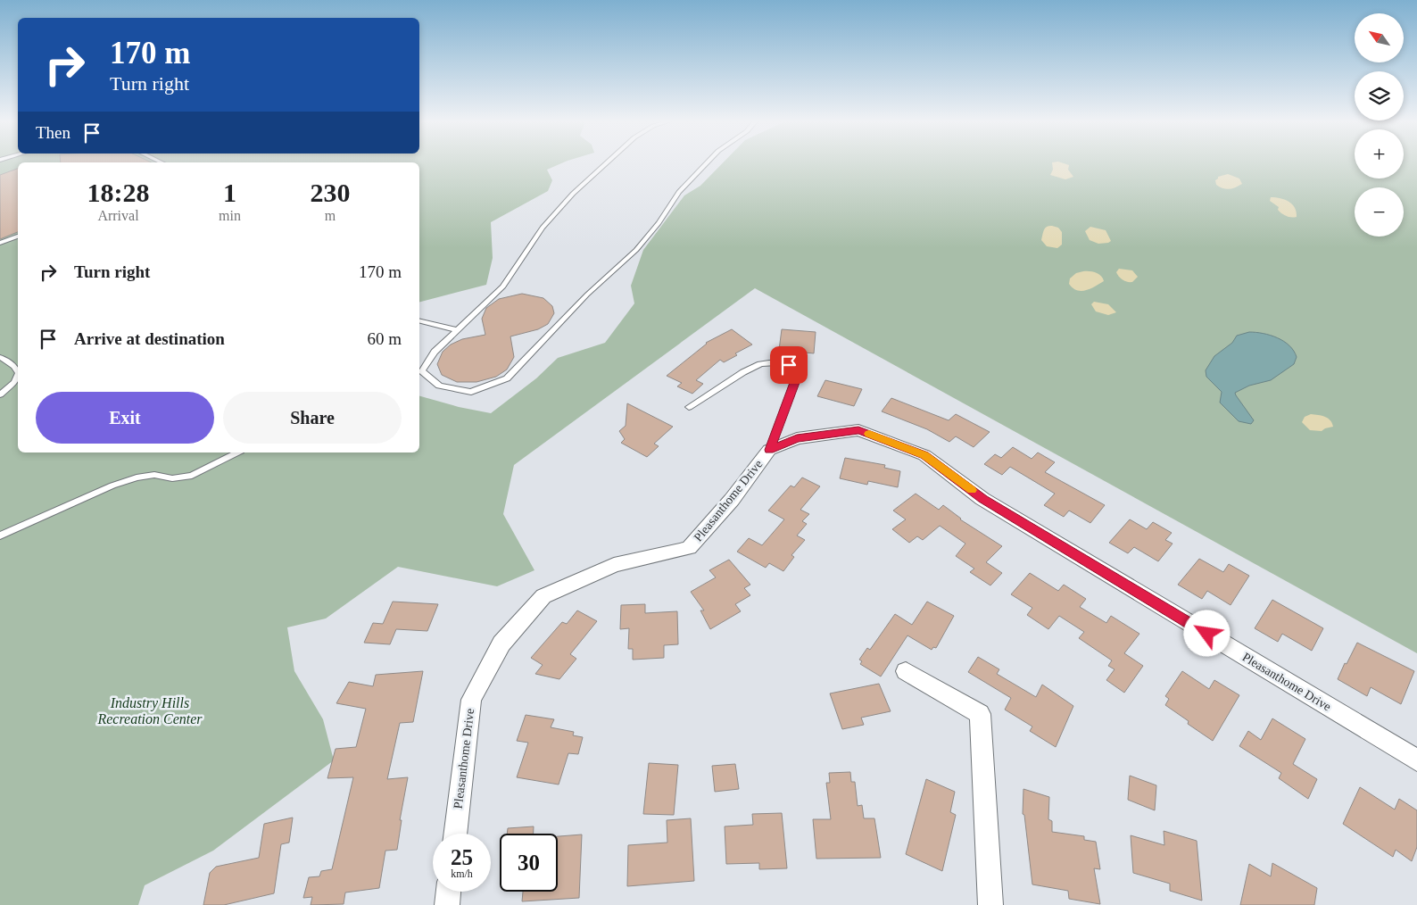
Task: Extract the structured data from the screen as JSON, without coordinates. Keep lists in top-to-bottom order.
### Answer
{
  "streets": {
    "street": ["Pleasanthome Drive"]
  },
  "parks": ["Industry Hills Recreation Center"],
  "north": "top left",
  "page": {
    "map_buttons": ["+", "−"],
    "turn": ["170 m", "Turn right"],
    "then": "Then",
    "eta": [
      "18:28",
      "Arrival",
      "1",
      "min",
      "230",
      "m"
    ],
    "list": [
      {
        "name": "Turn right",
        "value": "170 m"
      },
      {
        "name": "Arrive at destination",
        "value": "60 m"
      }
    ],
    "buttons": ["Exit", "Share"],
    "speed": "25 km/h",
    "limit": "30"
  }
}
